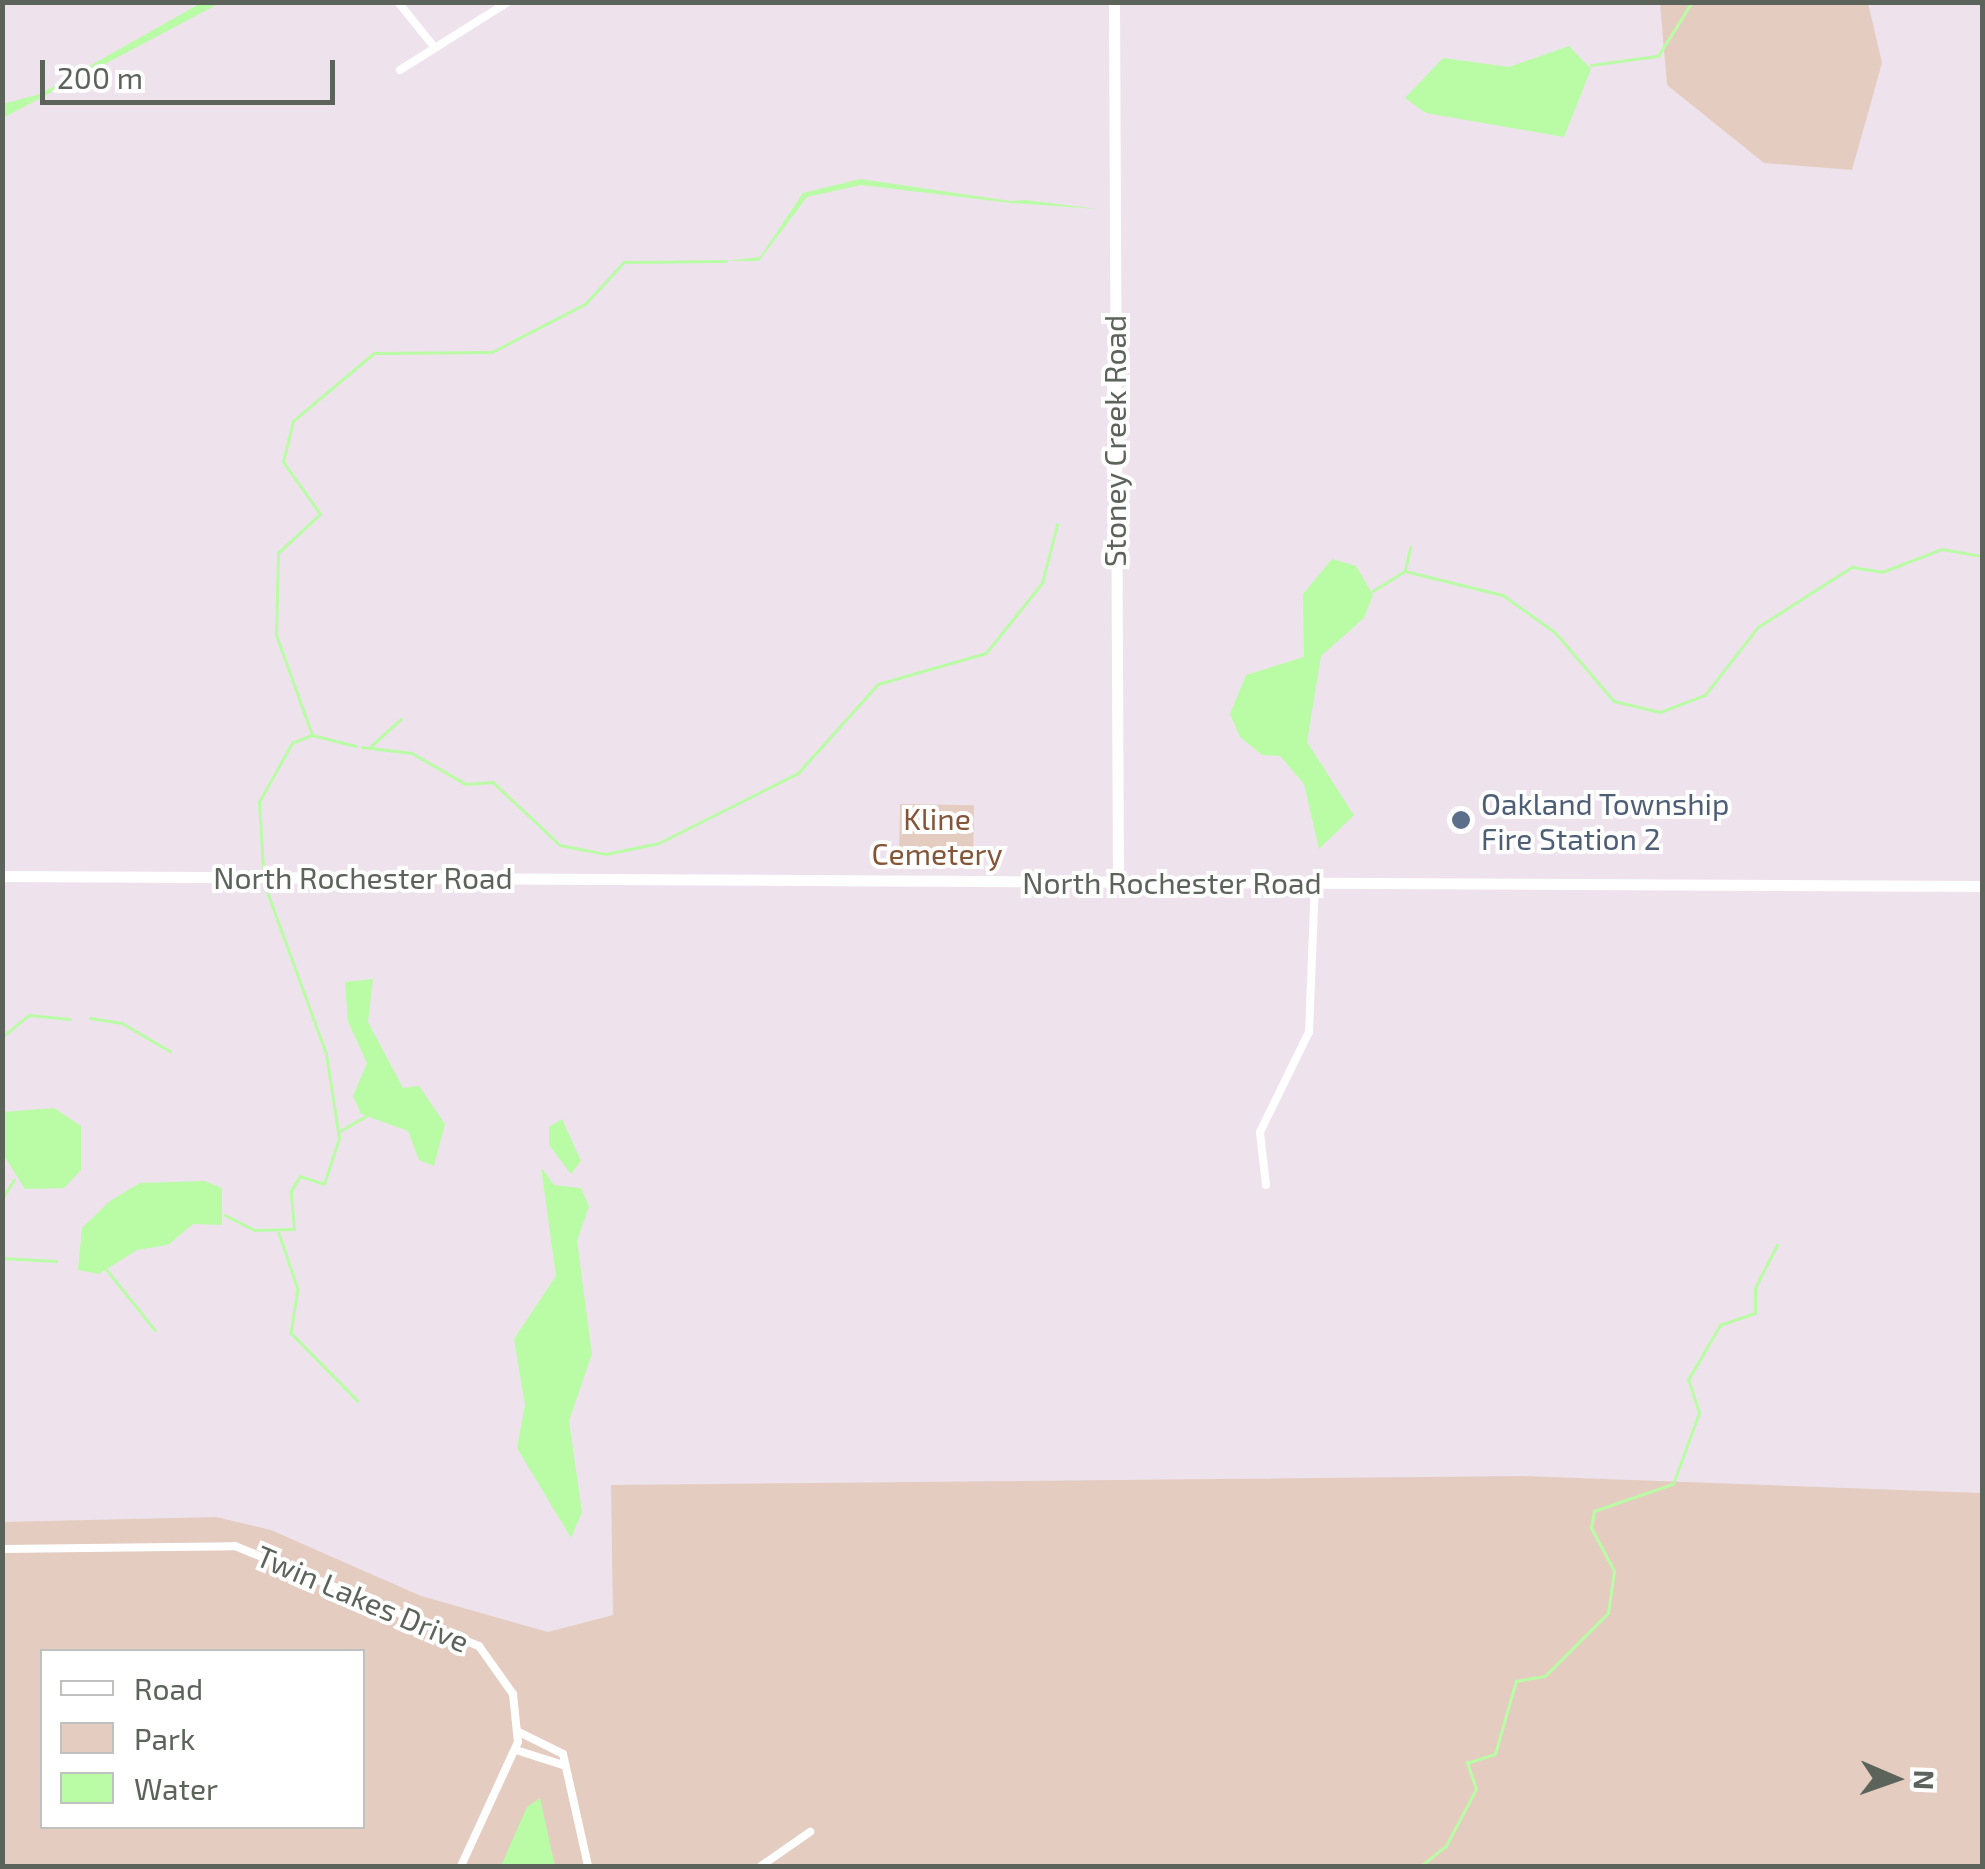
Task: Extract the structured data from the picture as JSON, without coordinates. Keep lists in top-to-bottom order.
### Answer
{
  "streets": {
    "main road": ["Stoney Creek Road", "North Rochester Road"],
    "street": ["Twin Lakes Drive"]
  },
  "crossings": [
    ["Stoney Creek Road", "North Rochester Road"]
  ],
  "parks": ["Kline Cemetery"],
  "places": ["Oakland Township Fire Station 2"],
  "legend": ["Road", "Park", "Water"],
  "scale_bar": "200 m",
  "north": "right"
}
